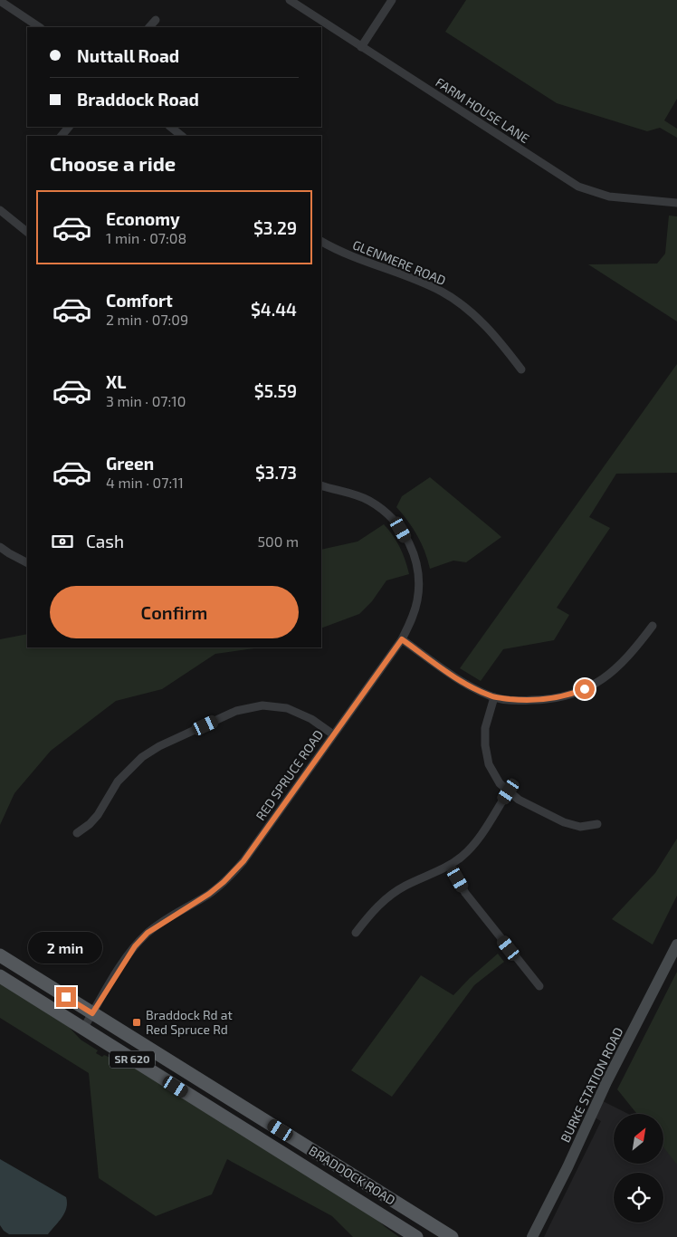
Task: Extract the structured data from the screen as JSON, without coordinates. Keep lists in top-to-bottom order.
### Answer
{
  "streets": {
    "main road": ["SR 620", "BRADDOCK ROAD"],
    "street": [
      "FARM HOUSE LANE",
      "GLENMERE ROAD",
      "RED SPRUCE ROAD",
      "BURKE STATION ROAD"
    ]
  },
  "crossings": [
    ["RED SPRUCE ROAD", "BRADDOCK ROAD"]
  ],
  "places": {
    "transit": ["Braddock Rd at Red Spruce Rd"]
  },
  "north": "top right",
  "page": {
    "banner": ["Nuttall Road", "Braddock Road"],
    "heading": "Choose a ride",
    "list": [
      {
        "name": "Economy",
        "note": "1 min · 07:08",
        "value": "$3.29"
      },
      {
        "name": "Comfort",
        "note": "2 min · 07:09",
        "value": "$4.44"
      },
      {
        "name": "XL",
        "note": "3 min · 07:10",
        "value": "$5.59"
      },
      {
        "name": "Green",
        "note": "4 min · 07:11",
        "value": "$3.73"
      }
    ],
    "pay": ["Cash", "500 m"],
    "buttons": "Confirm",
    "bubble": "2 min"
  }
}
